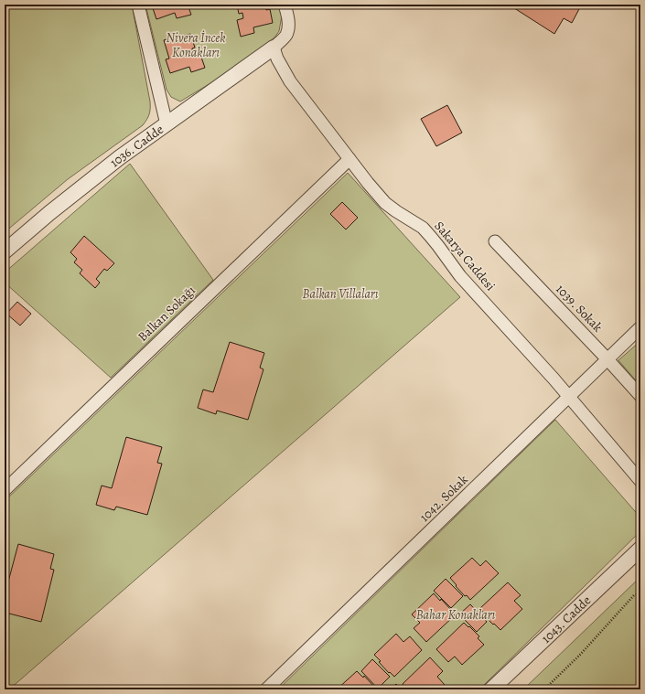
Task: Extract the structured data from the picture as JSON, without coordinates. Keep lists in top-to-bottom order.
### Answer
{
  "streets": {
    "street": [
      "1036. Cadde",
      "Sakarya Caddesi",
      "1039. Sokak",
      "Balkan Sokağı",
      "1042. Sokak",
      "1043. Cadde"
    ]
  },
  "crossings": [
    ["1036. Cadde", "Sakarya Caddesi"],
    ["Sakarya Caddesi", "Balkan Sokağı"],
    ["Sakarya Caddesi", "1042. Sokak"],
    ["1039. Sokak", "1042. Sokak"]
  ],
  "parks": ["Nivera İncek Konakları", "Balkan Villaları", "Bahar Konakları"]
}
